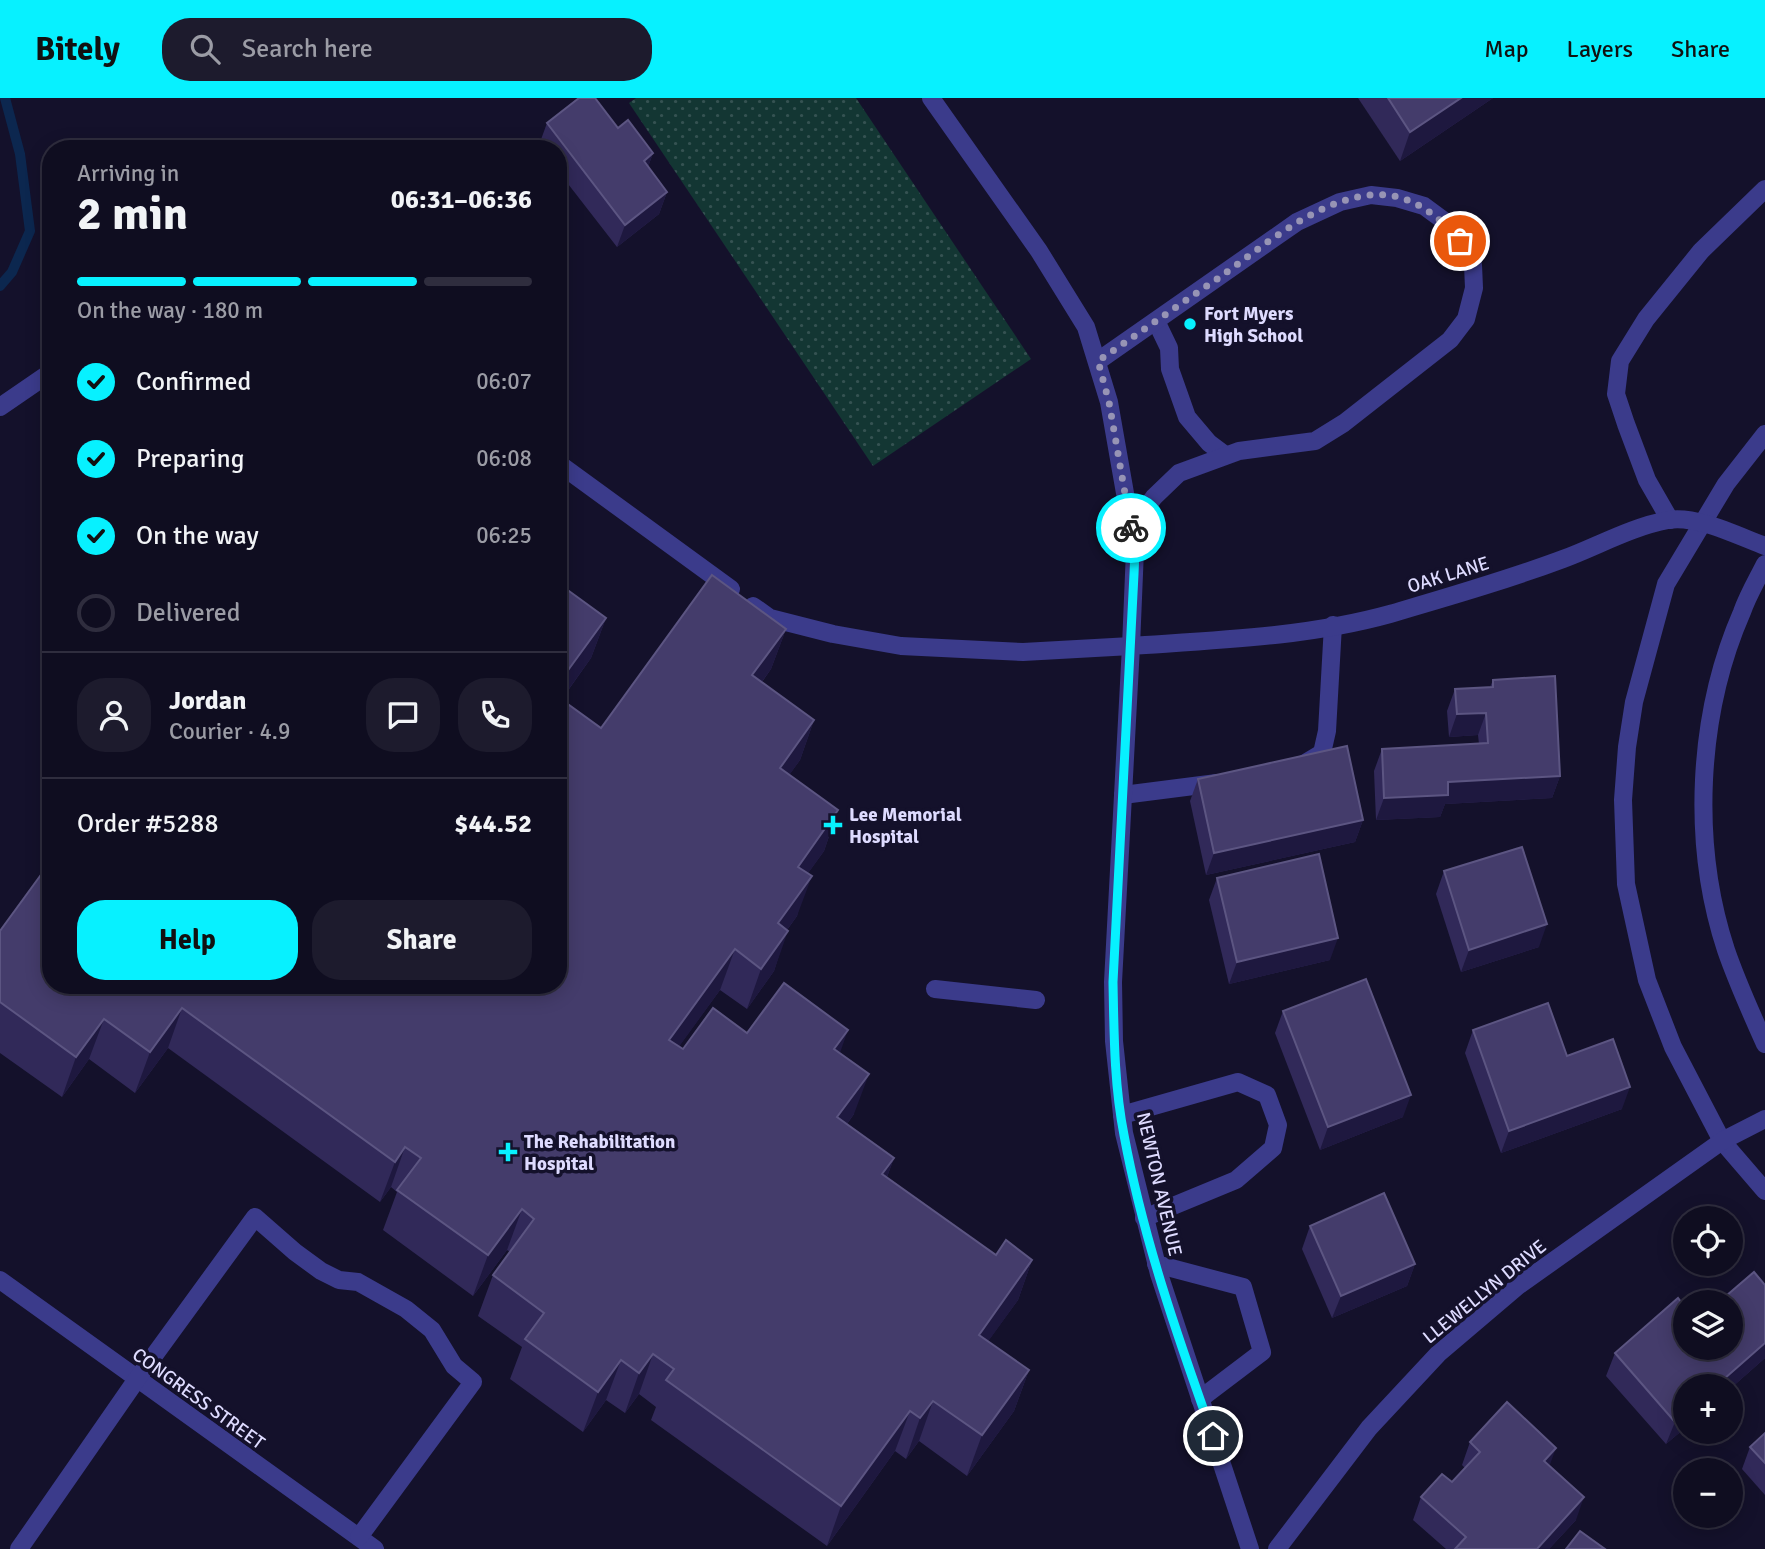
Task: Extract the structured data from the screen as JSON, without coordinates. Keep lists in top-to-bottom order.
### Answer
{
  "streets": {
    "street": [
      "OAK LANE",
      "NEWTON AVENUE",
      "LLEWELLYN DRIVE",
      "CONGRESS STREET"
    ]
  },
  "crossings": [
    ["OAK LANE", "NEWTON AVENUE"]
  ],
  "places": {
    "other": ["Fort Myers High School"],
    "health": ["Lee Memorial Hospital", "The Rehabilitation Hospital"]
  },
  "page": {
    "header": "Bitely",
    "search": "Search here",
    "nav": ["Map", "Layers", "Share"],
    "heading": ["2 min", "Arriving in", "06:31–06:36"],
    "panel": [
      "Jordan",
      "Courier · 4.9",
      "Order #5288",
      "$44.52"
    ],
    "bar": "On the way · 180 m",
    "list": [
      ["Confirmed", "06:07"],
      ["Preparing", "06:08"],
      ["On the way", "06:25"],
      "Delivered"
    ],
    "buttons": ["Help", "Share"],
    "map_buttons": ["+", "−"]
  }
}
